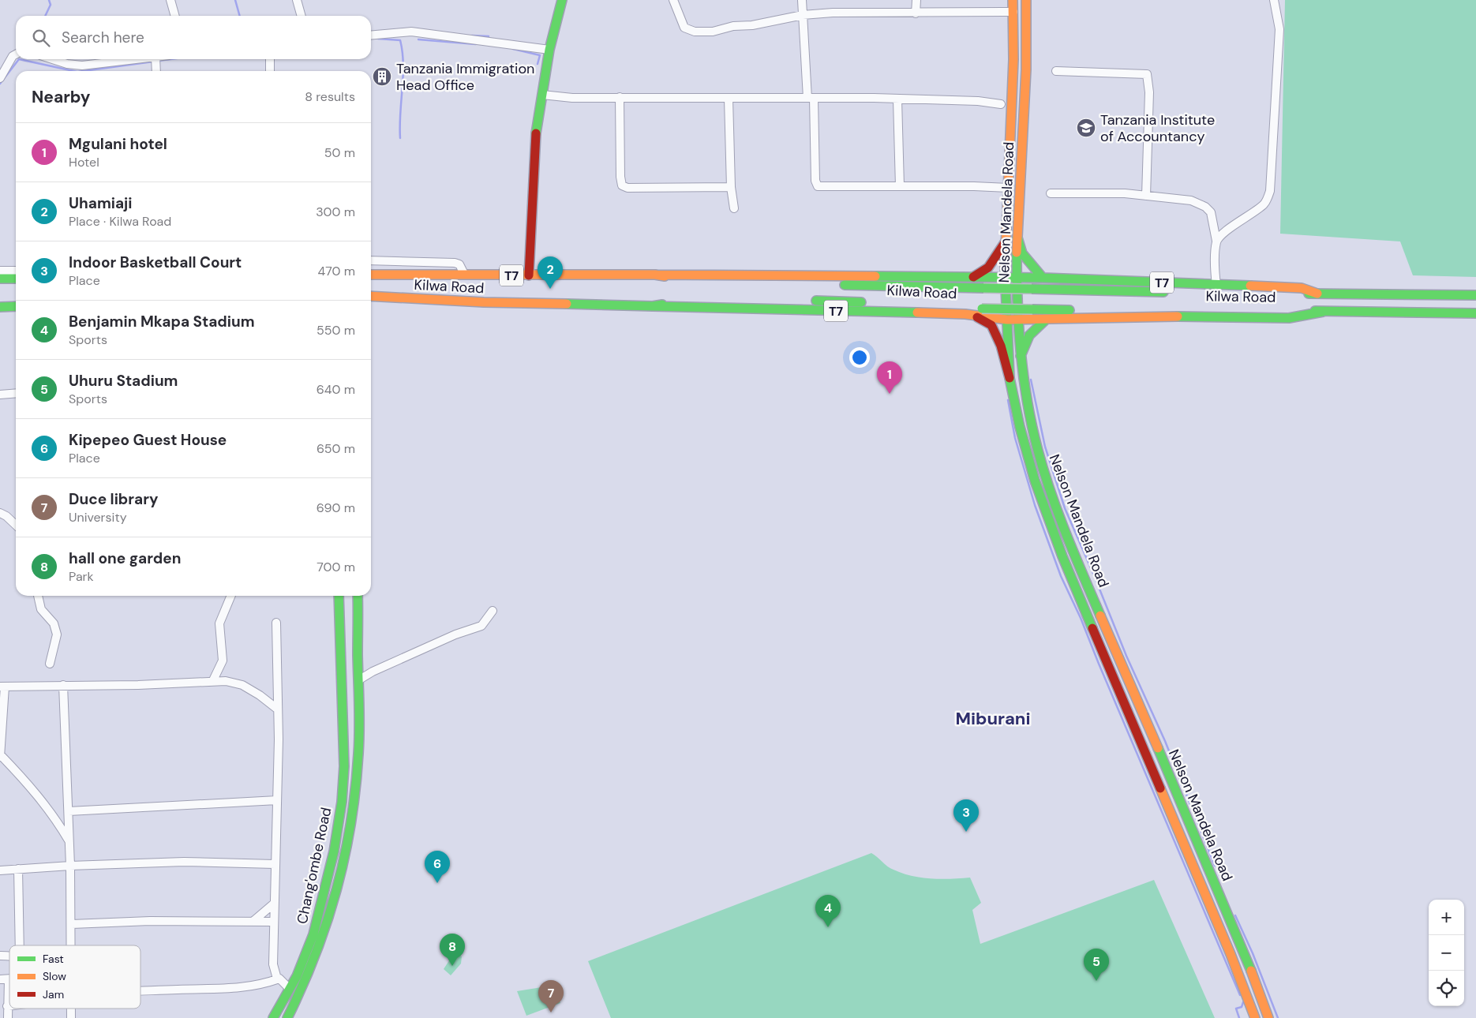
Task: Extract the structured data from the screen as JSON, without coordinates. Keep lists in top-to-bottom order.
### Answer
{
  "streets": {
    "main road": [
      "Nelson Mandela Road",
      "T7",
      "Kilwa Road",
      "Chang'ombe Road"
    ]
  },
  "crossings": [
    ["Nelson Mandela Road", "T7"],
    ["T7", "Kilwa Road"]
  ],
  "districts": ["Miburani"],
  "places": {
    "building": ["Tanzania Immigration Head Office"],
    "school or university": ["Tanzania Institute of Accountancy"]
  },
  "legend": ["Fast", "Slow", "Jam"],
  "page": {
    "search": "Search here",
    "heading": ["Nearby", "8 results"],
    "list": [
      {
        "mark": "1",
        "name": "Mgulani hotel",
        "note": "Hotel",
        "value": "50 m"
      },
      {
        "mark": "2",
        "name": "Uhamiaji",
        "note": "Place · Kilwa Road",
        "value": "300 m"
      },
      {
        "mark": "3",
        "name": "Indoor Basketball Court",
        "note": "Place",
        "value": "470 m"
      },
      {
        "mark": "4",
        "name": "Benjamin Mkapa Stadium",
        "note": "Sports",
        "value": "550 m"
      },
      {
        "mark": "5",
        "name": "Uhuru Stadium",
        "note": "Sports",
        "value": "640 m"
      },
      {
        "mark": "6",
        "name": "Kipepeo Guest House",
        "note": "Place",
        "value": "650 m"
      },
      {
        "mark": "7",
        "name": "Duce library",
        "note": "University",
        "value": "690 m"
      },
      {
        "mark": "8",
        "name": "hall one garden",
        "note": "Park",
        "value": "700 m"
      }
    ],
    "pins": [
      "2",
      "1",
      "3",
      "6",
      "4",
      "8",
      "5",
      "7"
    ],
    "map_buttons": ["+", "−"]
  }
}
